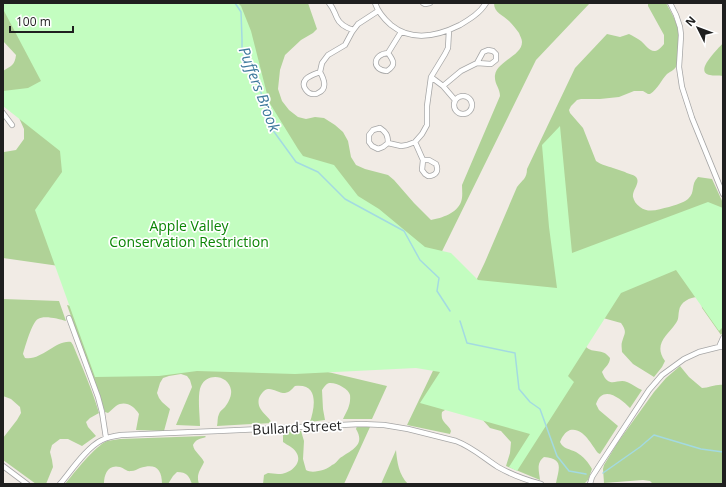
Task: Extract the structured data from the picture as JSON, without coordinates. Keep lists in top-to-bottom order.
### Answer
{
  "streets": {
    "street": ["Bullard Street"]
  },
  "water": ["Puffers Brook"],
  "parks": ["Apple Valley Conservation Restriction"],
  "scale_bar": "100 m",
  "north": "top left"
}
